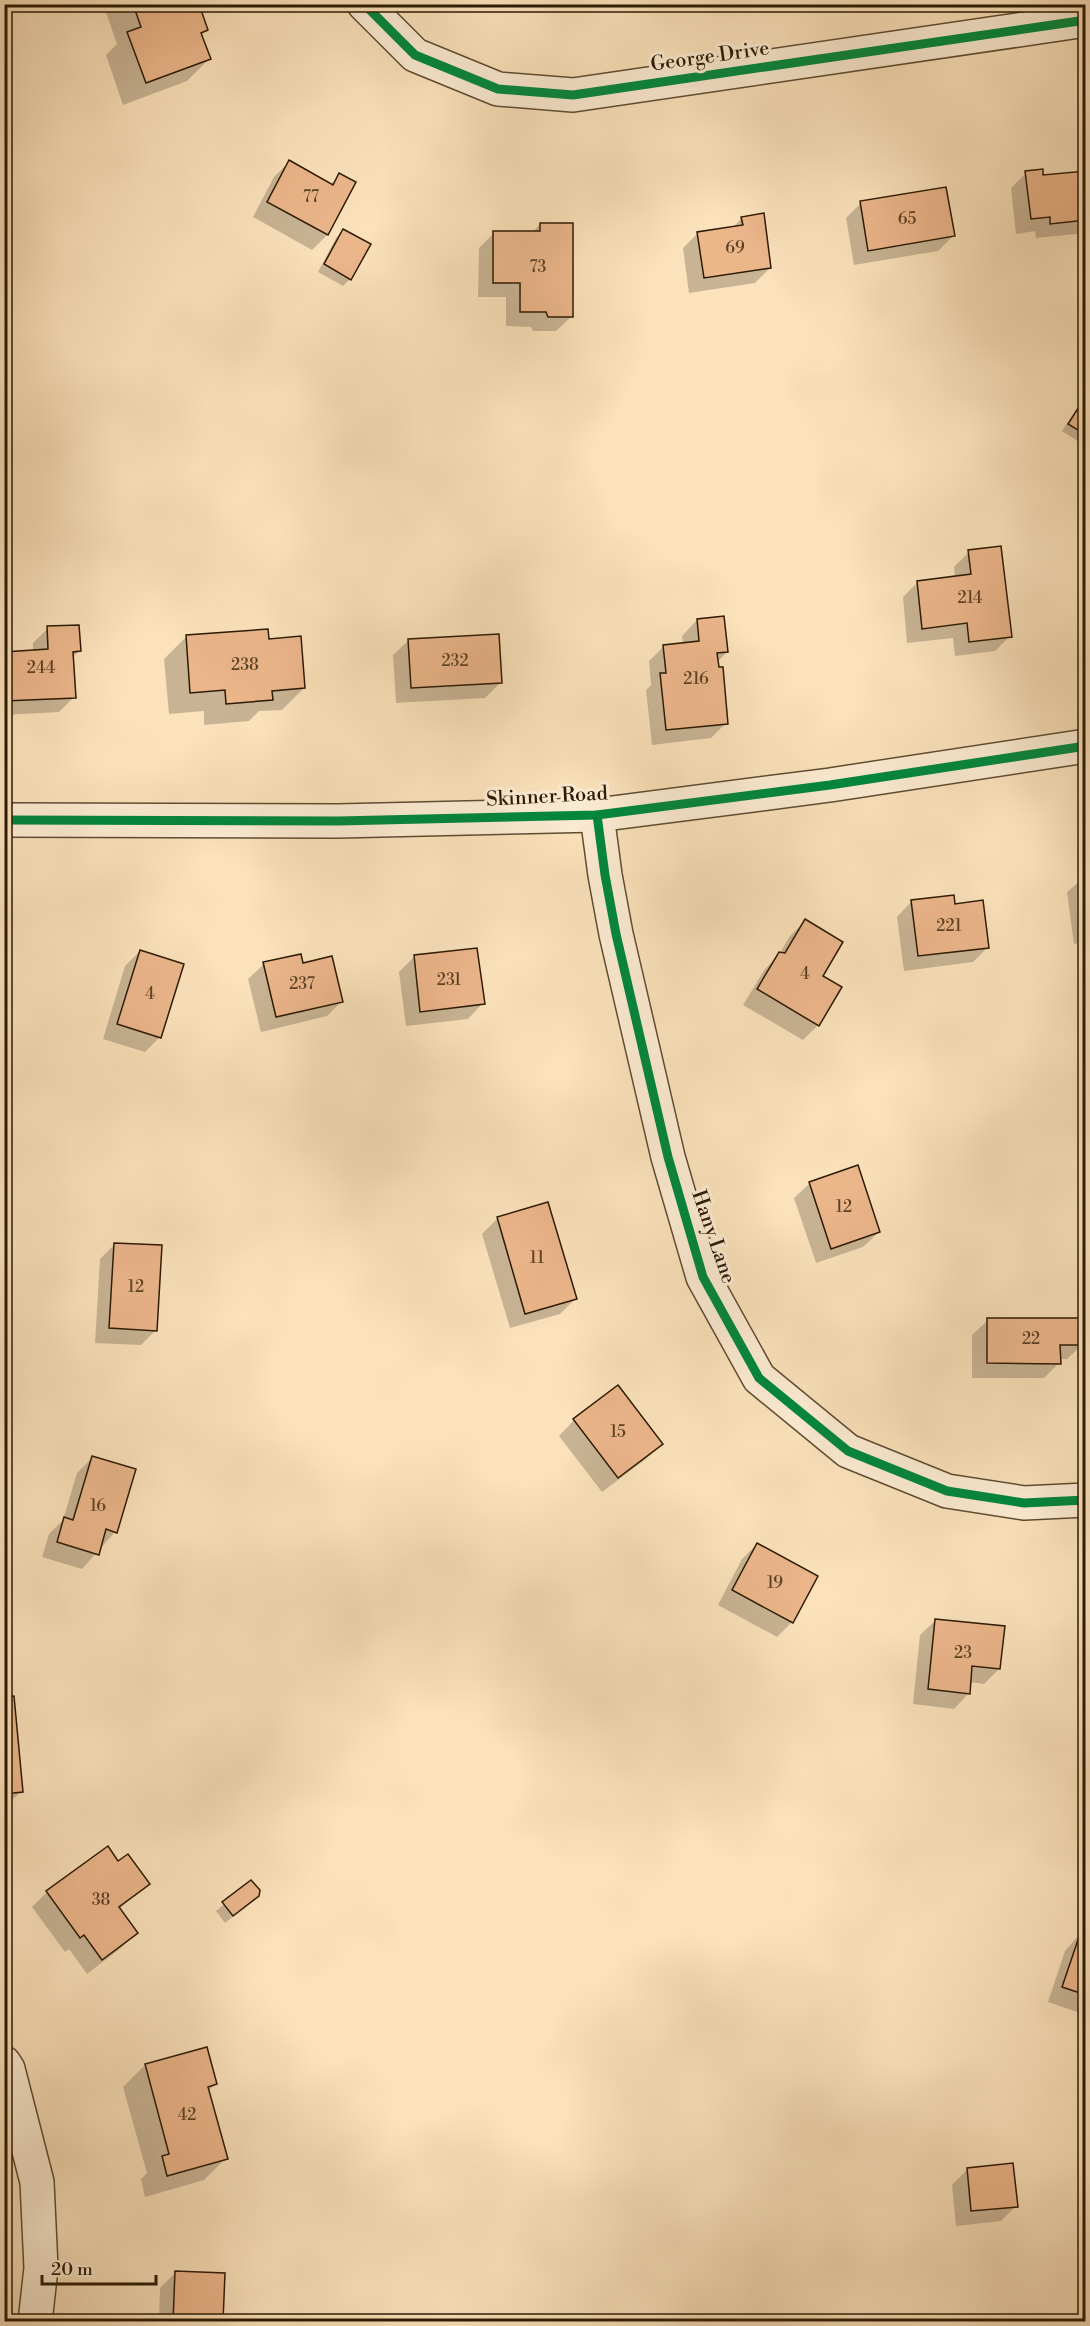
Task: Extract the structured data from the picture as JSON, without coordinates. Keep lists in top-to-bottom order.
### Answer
{
  "streets": {
    "street": ["George Drive", "Skinner Road", "Hany Lane"]
  },
  "crossings": [
    ["Skinner Road", "Hany Lane"]
  ],
  "house_numbers": [
    "77",
    "65",
    "69",
    "73",
    "214",
    "232",
    "238",
    "244",
    "216",
    "221",
    "4",
    "231",
    "237",
    "4",
    "12",
    "11",
    "12",
    "22",
    "15",
    "16",
    "19",
    "23",
    "38",
    "42"
  ],
  "scale_bar": "20 m"
}
